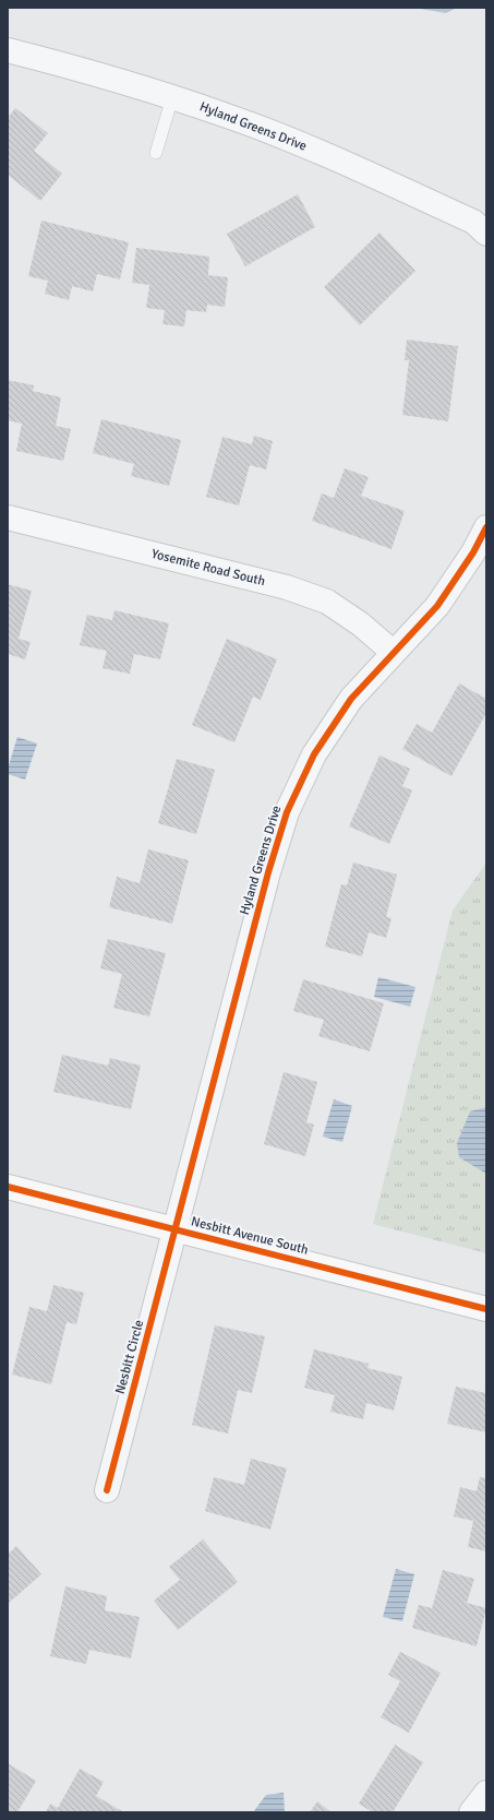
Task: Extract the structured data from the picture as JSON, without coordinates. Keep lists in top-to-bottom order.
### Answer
{
  "streets": {
    "street": [
      "Hyland Greens Drive",
      "Yosemite Road South",
      "Nesbitt Avenue South",
      "Nesbitt Circle"
    ]
  },
  "crossings": [
    ["Hyland Greens Drive", "Yosemite Road South"],
    ["Hyland Greens Drive", "Nesbitt Avenue South"],
    ["Hyland Greens Drive", "Nesbitt Circle"],
    ["Nesbitt Avenue South", "Nesbitt Circle"]
  ]
}
